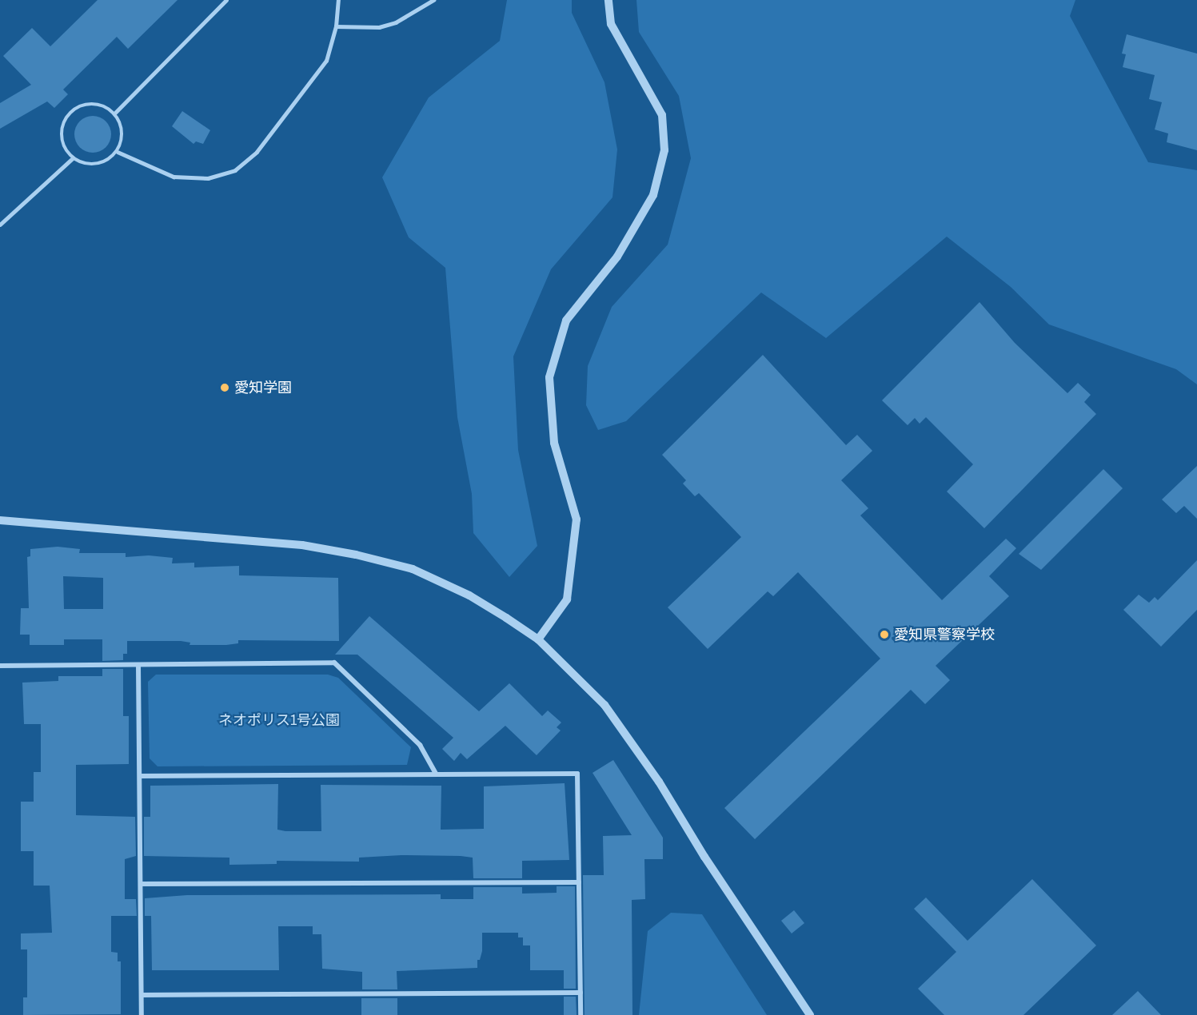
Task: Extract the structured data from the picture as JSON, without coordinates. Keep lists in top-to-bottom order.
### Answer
{
  "parks": ["ネオポリス1号公園"],
  "places": ["愛知学園", "愛知県警察学校"]
}
